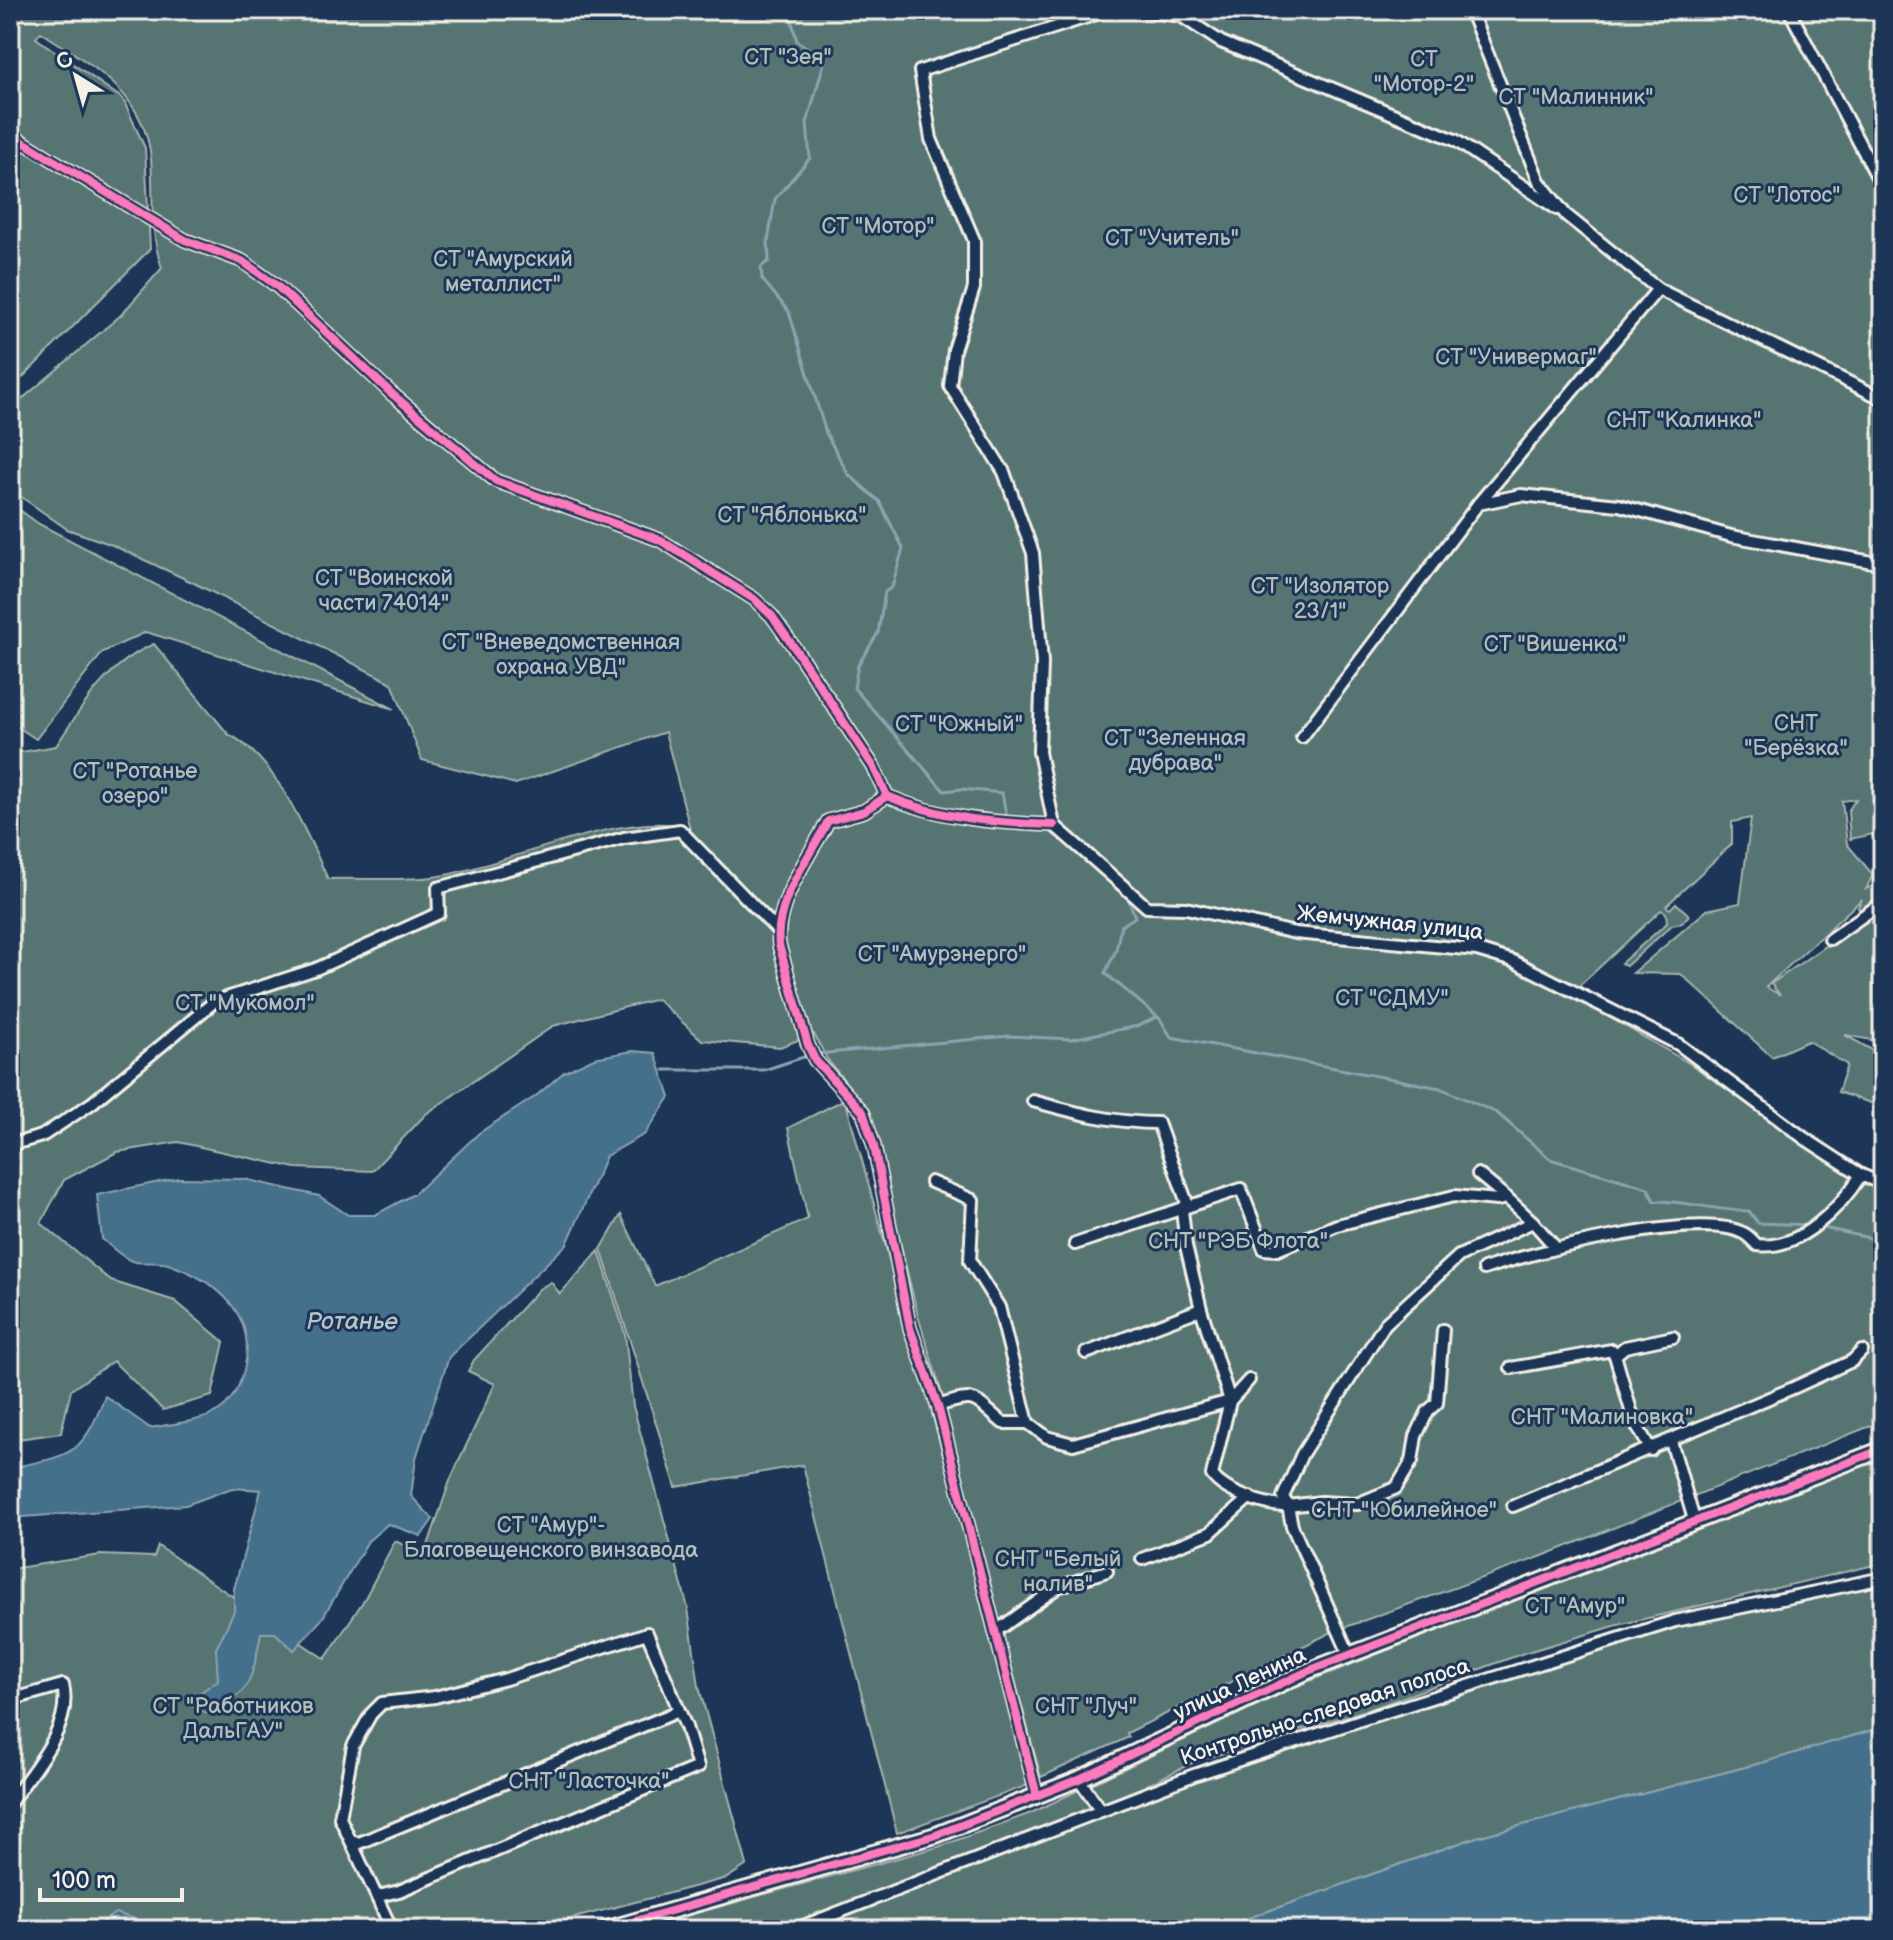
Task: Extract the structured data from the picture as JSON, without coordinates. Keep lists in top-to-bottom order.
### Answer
{
  "streets": {
    "street": ["Жемчужная улица", "улица Ленина", "Контрольно-следовая полоса"]
  },
  "water": ["Ротанье"],
  "parks": [
    "СТ \"Зея\"",
    "СТ \"Мотор-2\"",
    "СТ \"Малинник\"",
    "СТ \"Лотос\"",
    "СТ \"Мотор\"",
    "СТ \"Учитель\"",
    "СТ \"Амурский металлист\"",
    "СТ \"Универмаг\"",
    "СНТ \"Калинка\"",
    "СТ \"Яблонька\"",
    "СТ \"Воинской части 74014\"",
    "СТ \"Изолятор 23/1\"",
    "СТ \"Вневедомственная охрана УВД\"",
    "СТ \"Вишенка\"",
    "СНТ \"Берёзка\"",
    "СТ \"Южный\"",
    "СТ \"Зеленная дубрава\"",
    "СТ \"Ротанье озеро\"",
    "СТ \"Амурэнерго\"",
    "СТ \"СДМУ\"",
    "СТ \"Мукомол\"",
    "СНТ \"РЭБ Флота\"",
    "СНТ \"Малиновка\"",
    "СНТ \"Юбилейное\"",
    "СТ \"Амур\"- Благовещенского винзавода",
    "СНТ \"Белый налив\"",
    "СТ \"Амур\"",
    "СТ \"Работников ДальГАУ\"",
    "СНТ \"Луч\"",
    "СНТ \"Ласточка\""
  ],
  "scale_bar": "100 m",
  "north": "top left"
}
